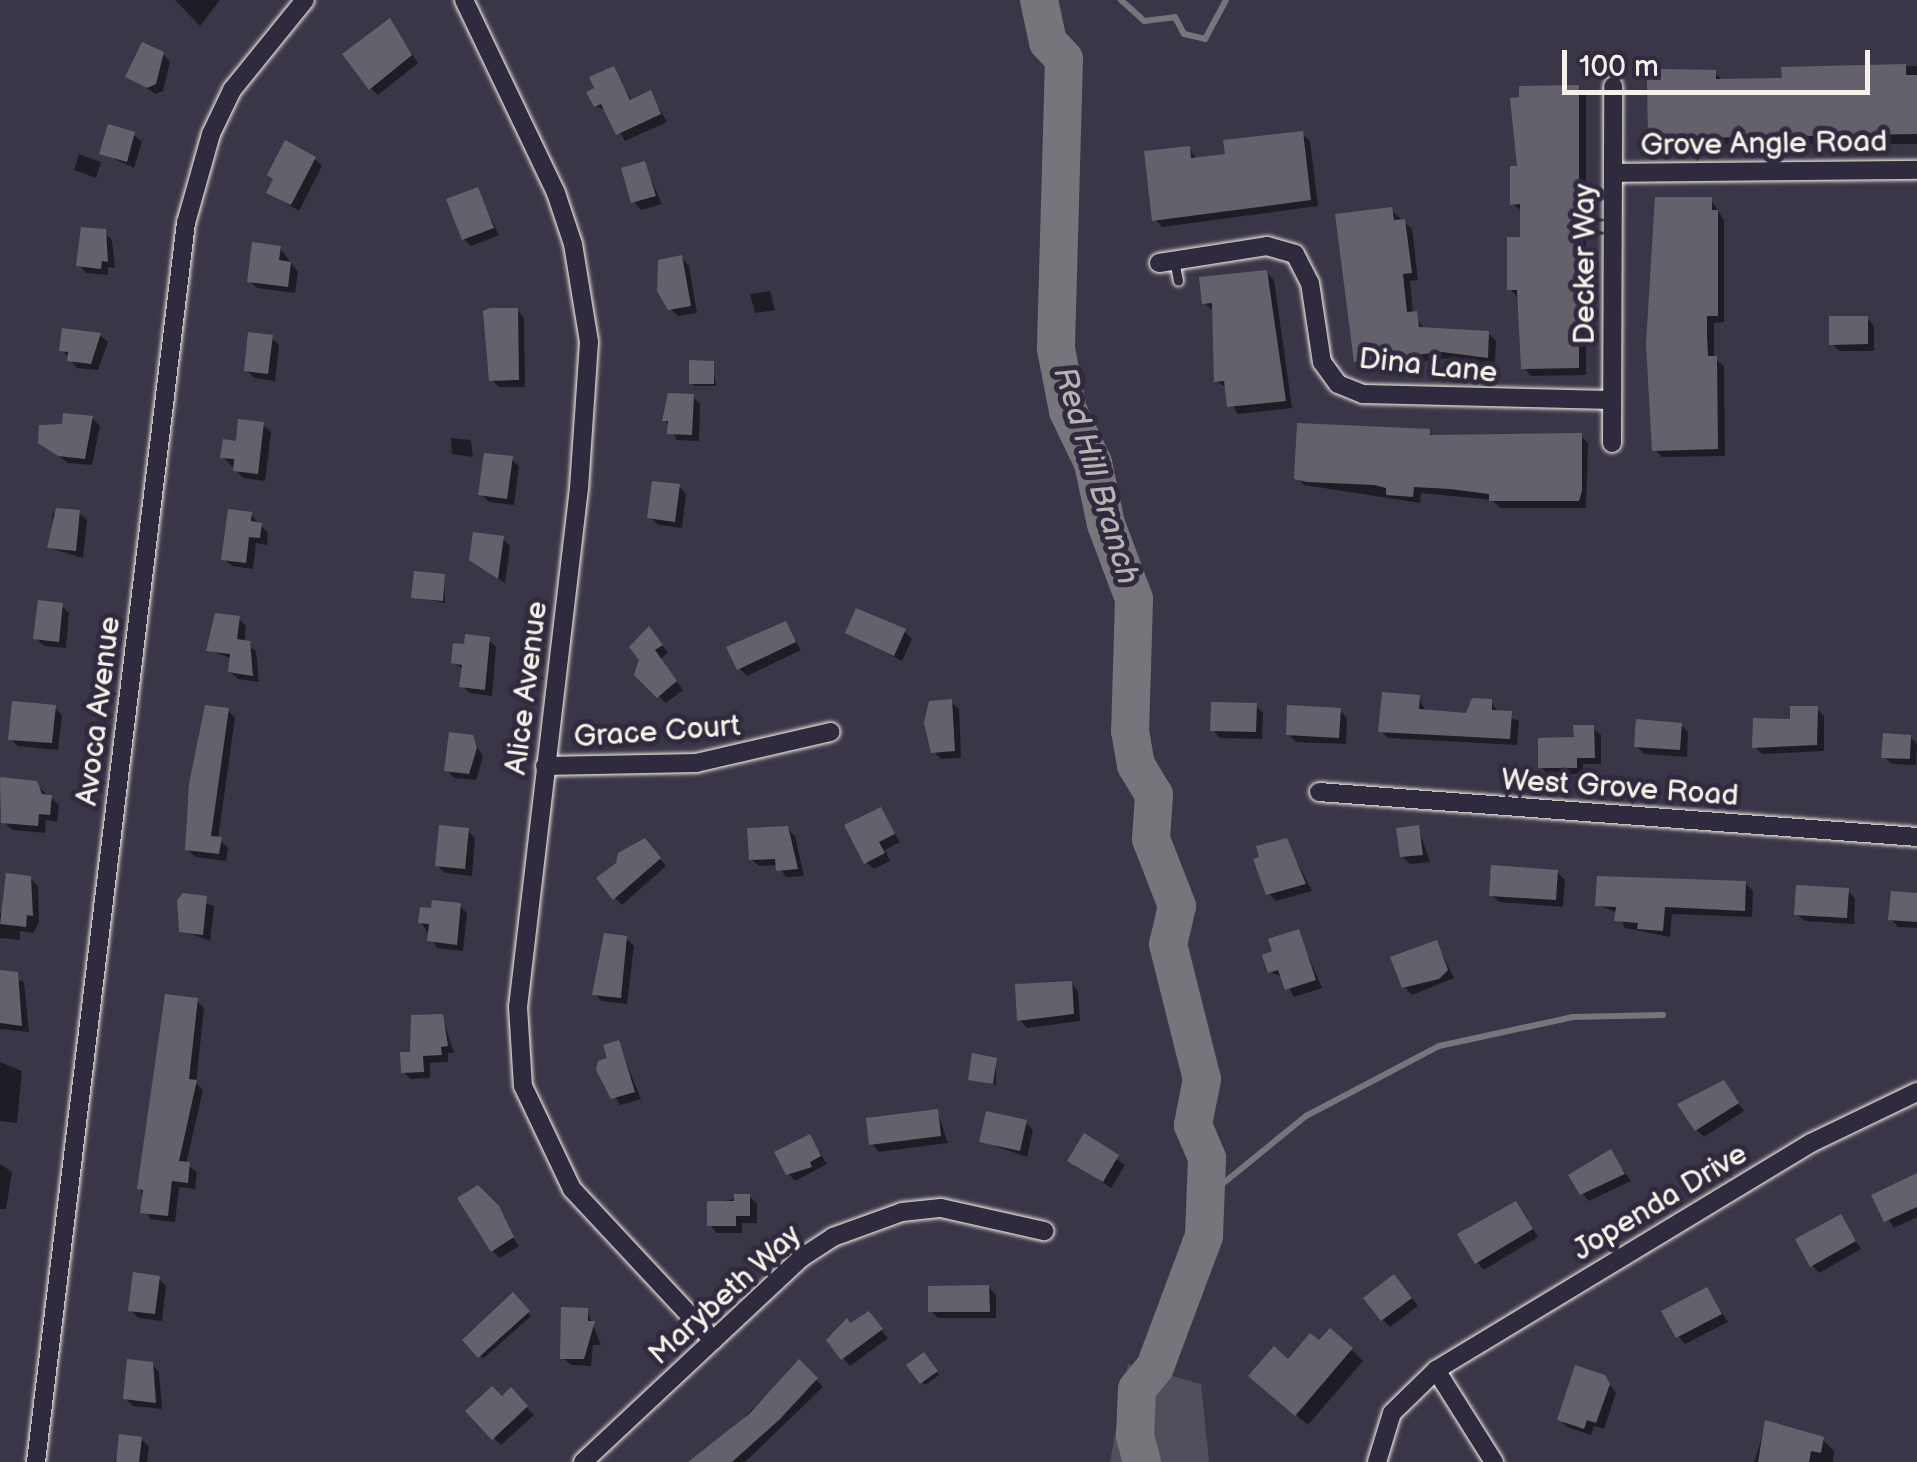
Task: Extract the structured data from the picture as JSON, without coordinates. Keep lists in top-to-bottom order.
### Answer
{
  "streets": {
    "street": [
      "Grove Angle Road",
      "Decker Way",
      "Dina Lane",
      "Alice Avenue",
      "Avoca Avenue",
      "Grace Court",
      "West Grove Road",
      "Jopenda Drive",
      "Marybeth Way"
    ]
  },
  "crossings": [
    ["Grove Angle Road", "Decker Way"],
    ["Decker Way", "Dina Lane"],
    ["Alice Avenue", "Grace Court"],
    ["Alice Avenue", "Marybeth Way"]
  ],
  "water": ["Red Hill Branch"],
  "scale_bar": "100 m"
}
